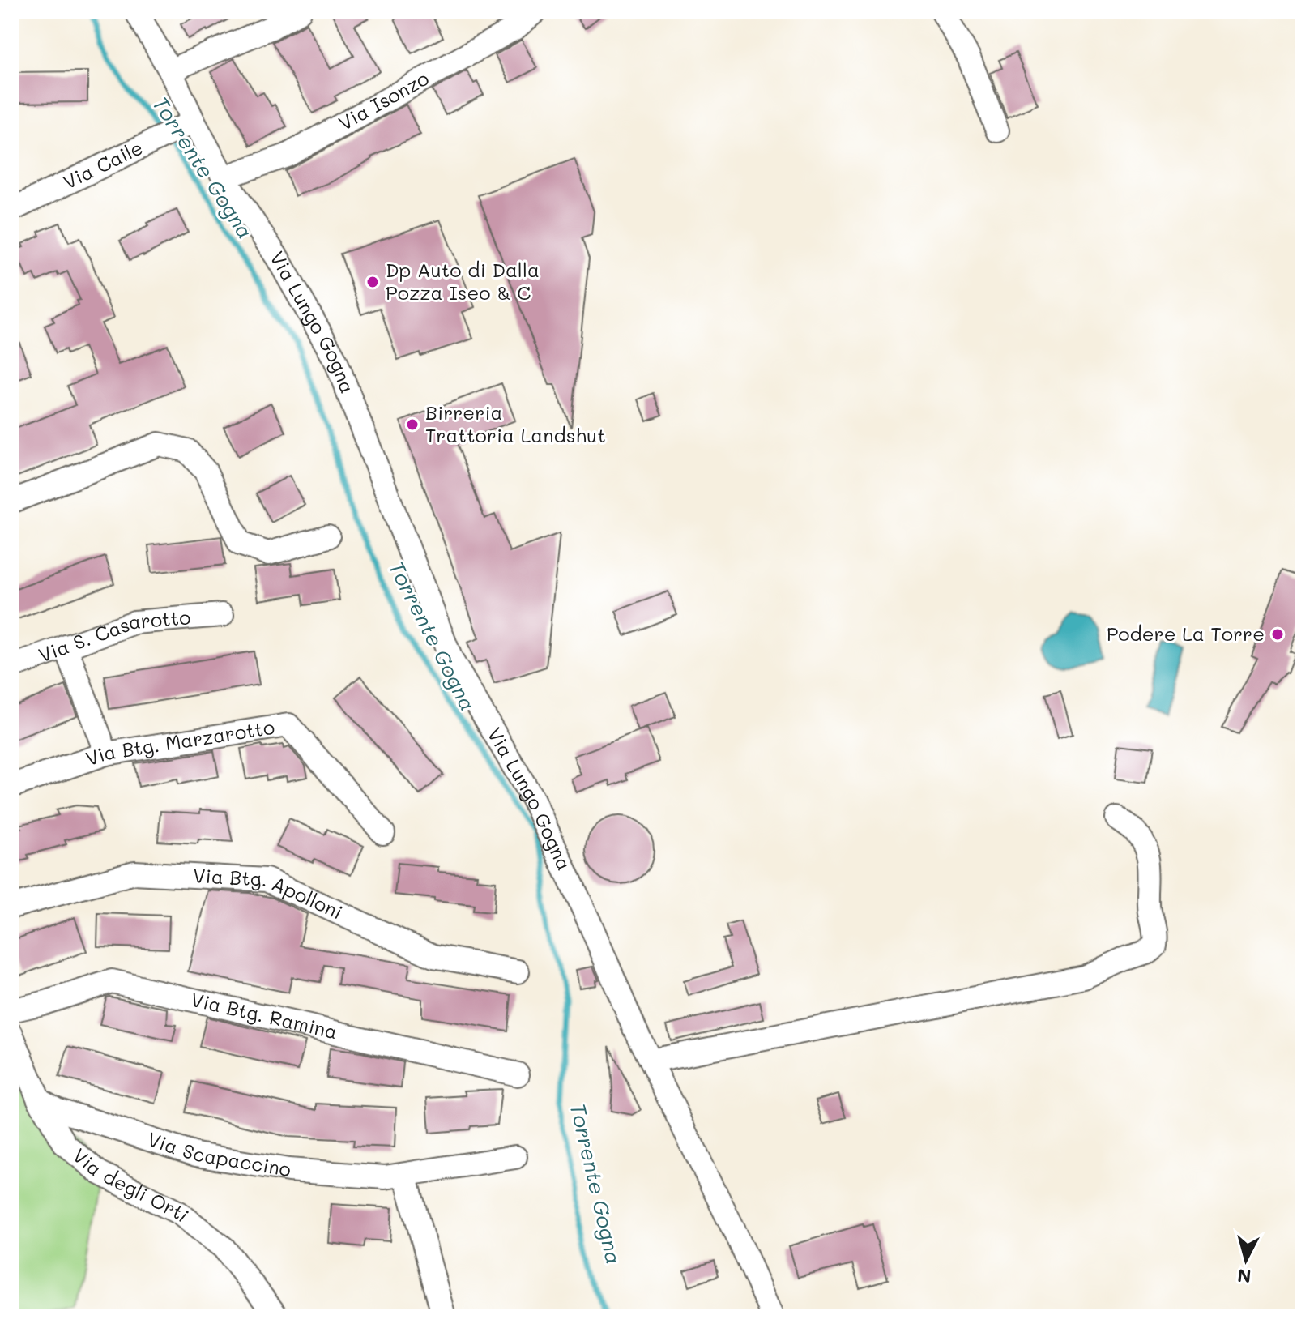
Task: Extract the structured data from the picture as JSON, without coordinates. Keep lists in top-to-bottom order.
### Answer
{
  "streets": {
    "street": [
      "Via Isonzo",
      "Via Caile",
      "Via Lungo Gogna",
      "Via S. Casarotto",
      "Via Btg. Marzarotto",
      "Via Btg. Apolloni",
      "Via Btg. Ramina",
      "Via Scapaccino",
      "Via degli Orti"
    ]
  },
  "crossings": [
    ["Via Isonzo", "Via Lungo Gogna"],
    ["Via Caile", "Via Lungo Gogna"],
    ["Via Scapaccino", "Via degli Orti"]
  ],
  "water": ["Torrente Gogna"],
  "places": ["Dp Auto di Dalla Pozza Iseo & C", "Birreria Trattoria Landshut", "Podere La Torre"],
  "north": "bottom"
}
